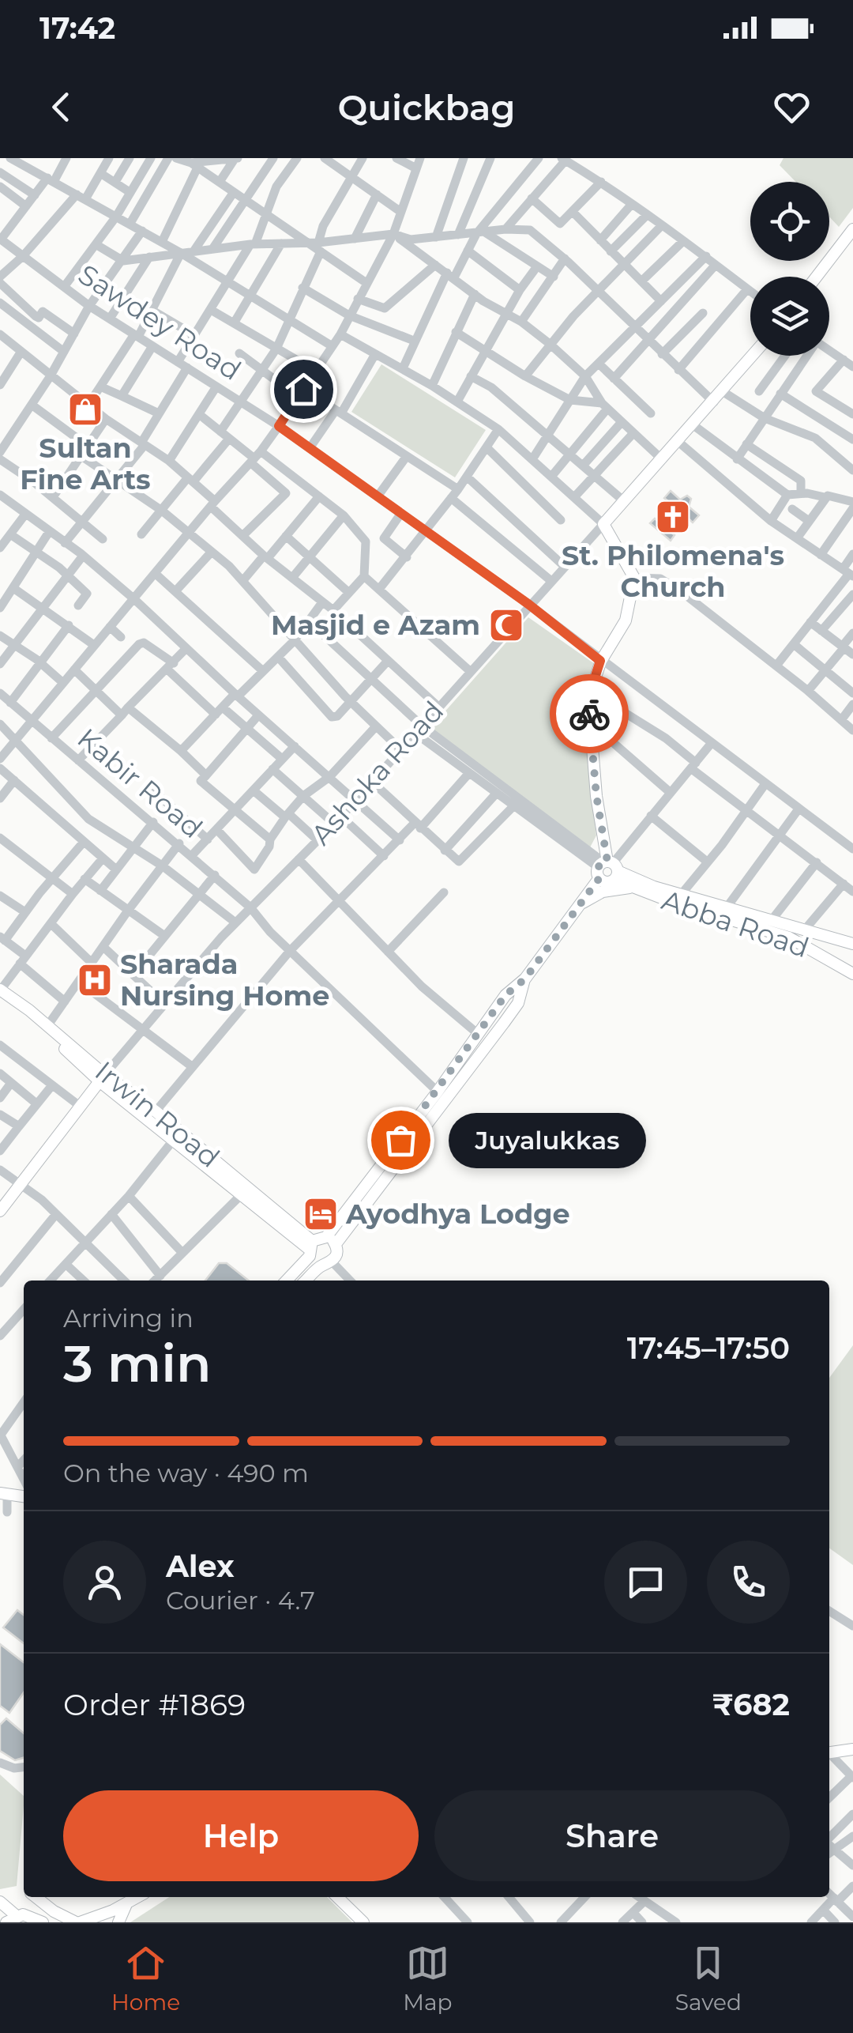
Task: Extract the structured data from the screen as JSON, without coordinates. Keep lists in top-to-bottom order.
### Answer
{
  "streets": {
    "main road": ["Ashoka Road", "Abba Road", "Irwin Road"],
    "street": ["Sawdey Road", "Kabir Road"]
  },
  "crossings": [
    ["Sawdey Road", "Ashoka Road"],
    ["Ashoka Road", "Kabir Road"],
    ["Ashoka Road", "Irwin Road"]
  ],
  "places": {
    "shop": ["Sultan Fine Arts"],
    "church": ["St. Philomena's Church"],
    "mosque": ["Masjid e Azam"],
    "hospital": ["Sharada Nursing Home"],
    "other": ["Juyalukkas"],
    "hotel": ["Ayodhya Lodge"]
  },
  "page": {
    "status": "17:42",
    "header": "Quickbag",
    "bubble": "Juyalukkas",
    "heading": ["3 min", "Arriving in", "17:45–17:50"],
    "panel": [
      "Alex",
      "Courier · 4.7",
      "Order #1869",
      "₹682"
    ],
    "bar": "On the way · 490 m",
    "buttons": ["Help", "Share"],
    "tabs": ["Home", "Map", "Saved"]
  }
}
